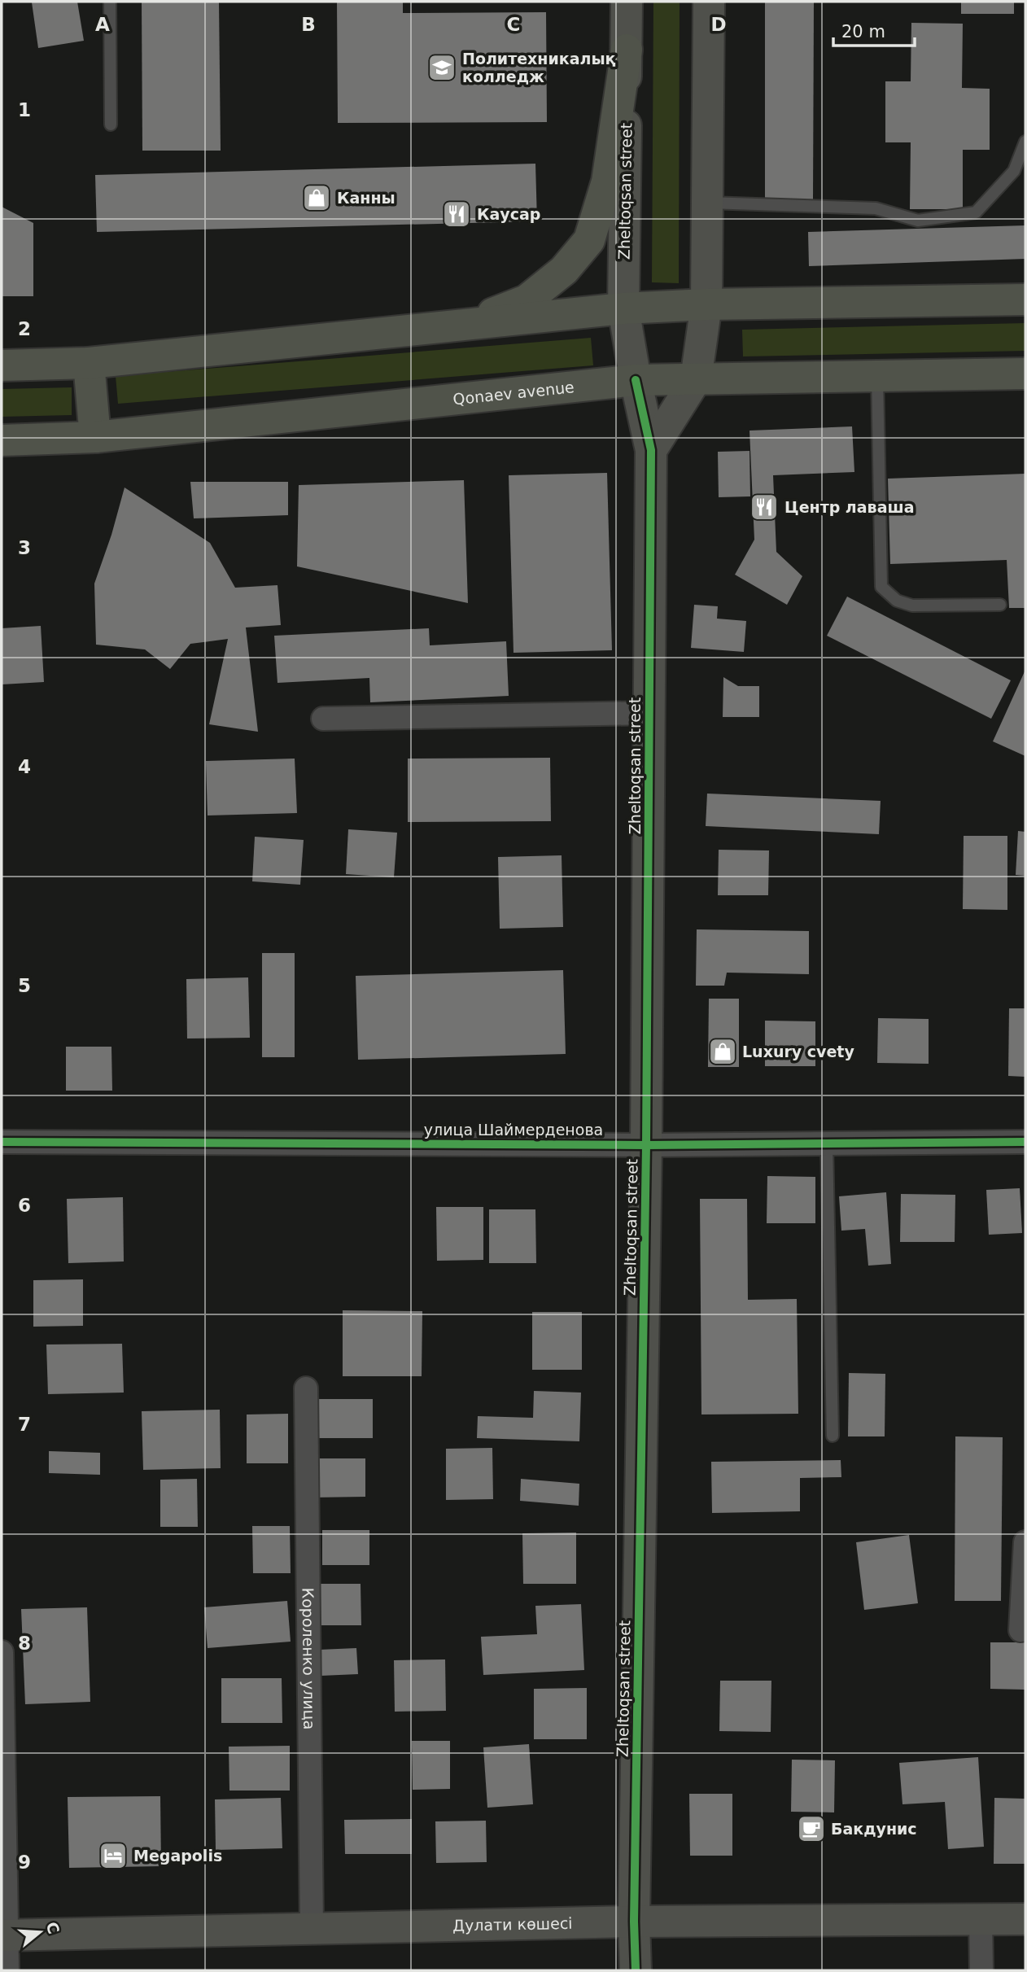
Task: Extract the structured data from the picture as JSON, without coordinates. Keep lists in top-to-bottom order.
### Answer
{
  "streets": {
    "main road": ["Zheltoqsan street", "Qonaev avenue", "Дулати көшесі"],
    "street": ["улица Шаймерденова", "Короленко улица"]
  },
  "crossings": [
    ["Zheltoqsan street", "Qonaev avenue"],
    ["Zheltoqsan street", "улица Шаймерденова"],
    ["Zheltoqsan street", "Дулати көшесі"],
    ["Короленко улица", "Дулати көшесі"]
  ],
  "places": {
    "school or university": ["Политехникалық колледж"],
    "shop": ["Канны", "Luxury cvety"],
    "restaurant": ["Каусар", "Центр лаваша"],
    "cafe": ["Бакдунис"],
    "hotel": ["Megapolis"]
  },
  "scale_bar": "20 m",
  "north": "right",
  "grid": {
    "columns": [
      "A",
      "B",
      "C",
      "D"
    ],
    "rows": [
      "1",
      "2",
      "3",
      "4",
      "5",
      "6",
      "7",
      "8",
      "9"
    ]
  }
}
